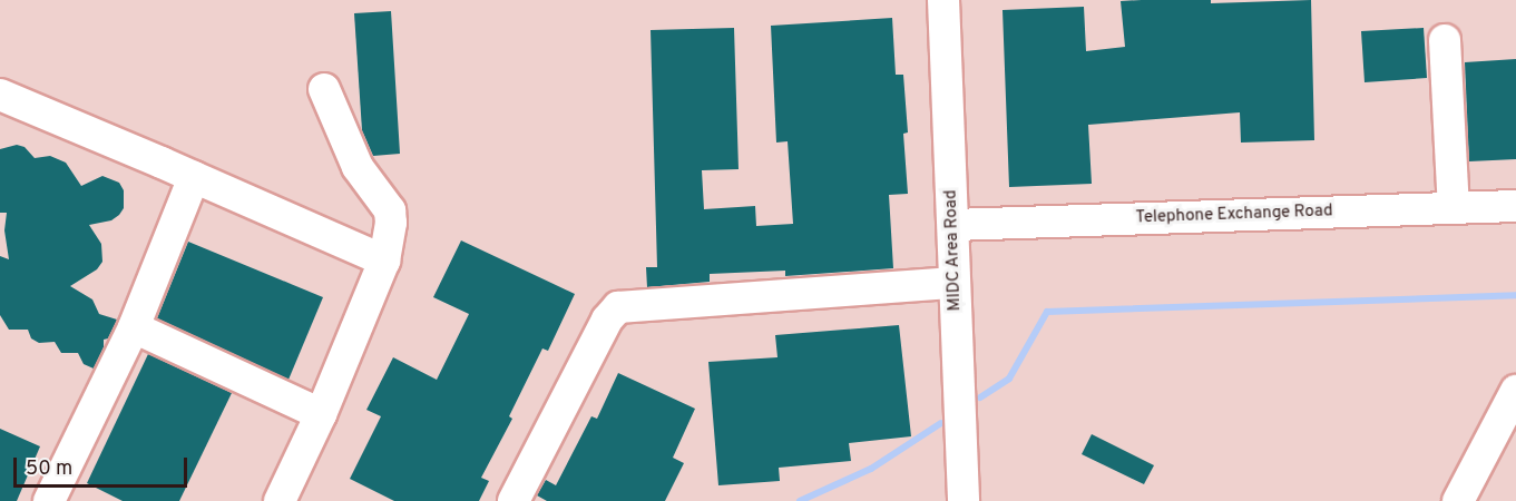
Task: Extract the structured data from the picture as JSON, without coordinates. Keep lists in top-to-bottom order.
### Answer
{
  "streets": {
    "street": ["Telephone Exchange Road", "MIDC Area Road"]
  },
  "crossings": [
    ["Telephone Exchange Road", "MIDC Area Road"]
  ],
  "scale_bar": "50 m"
}
